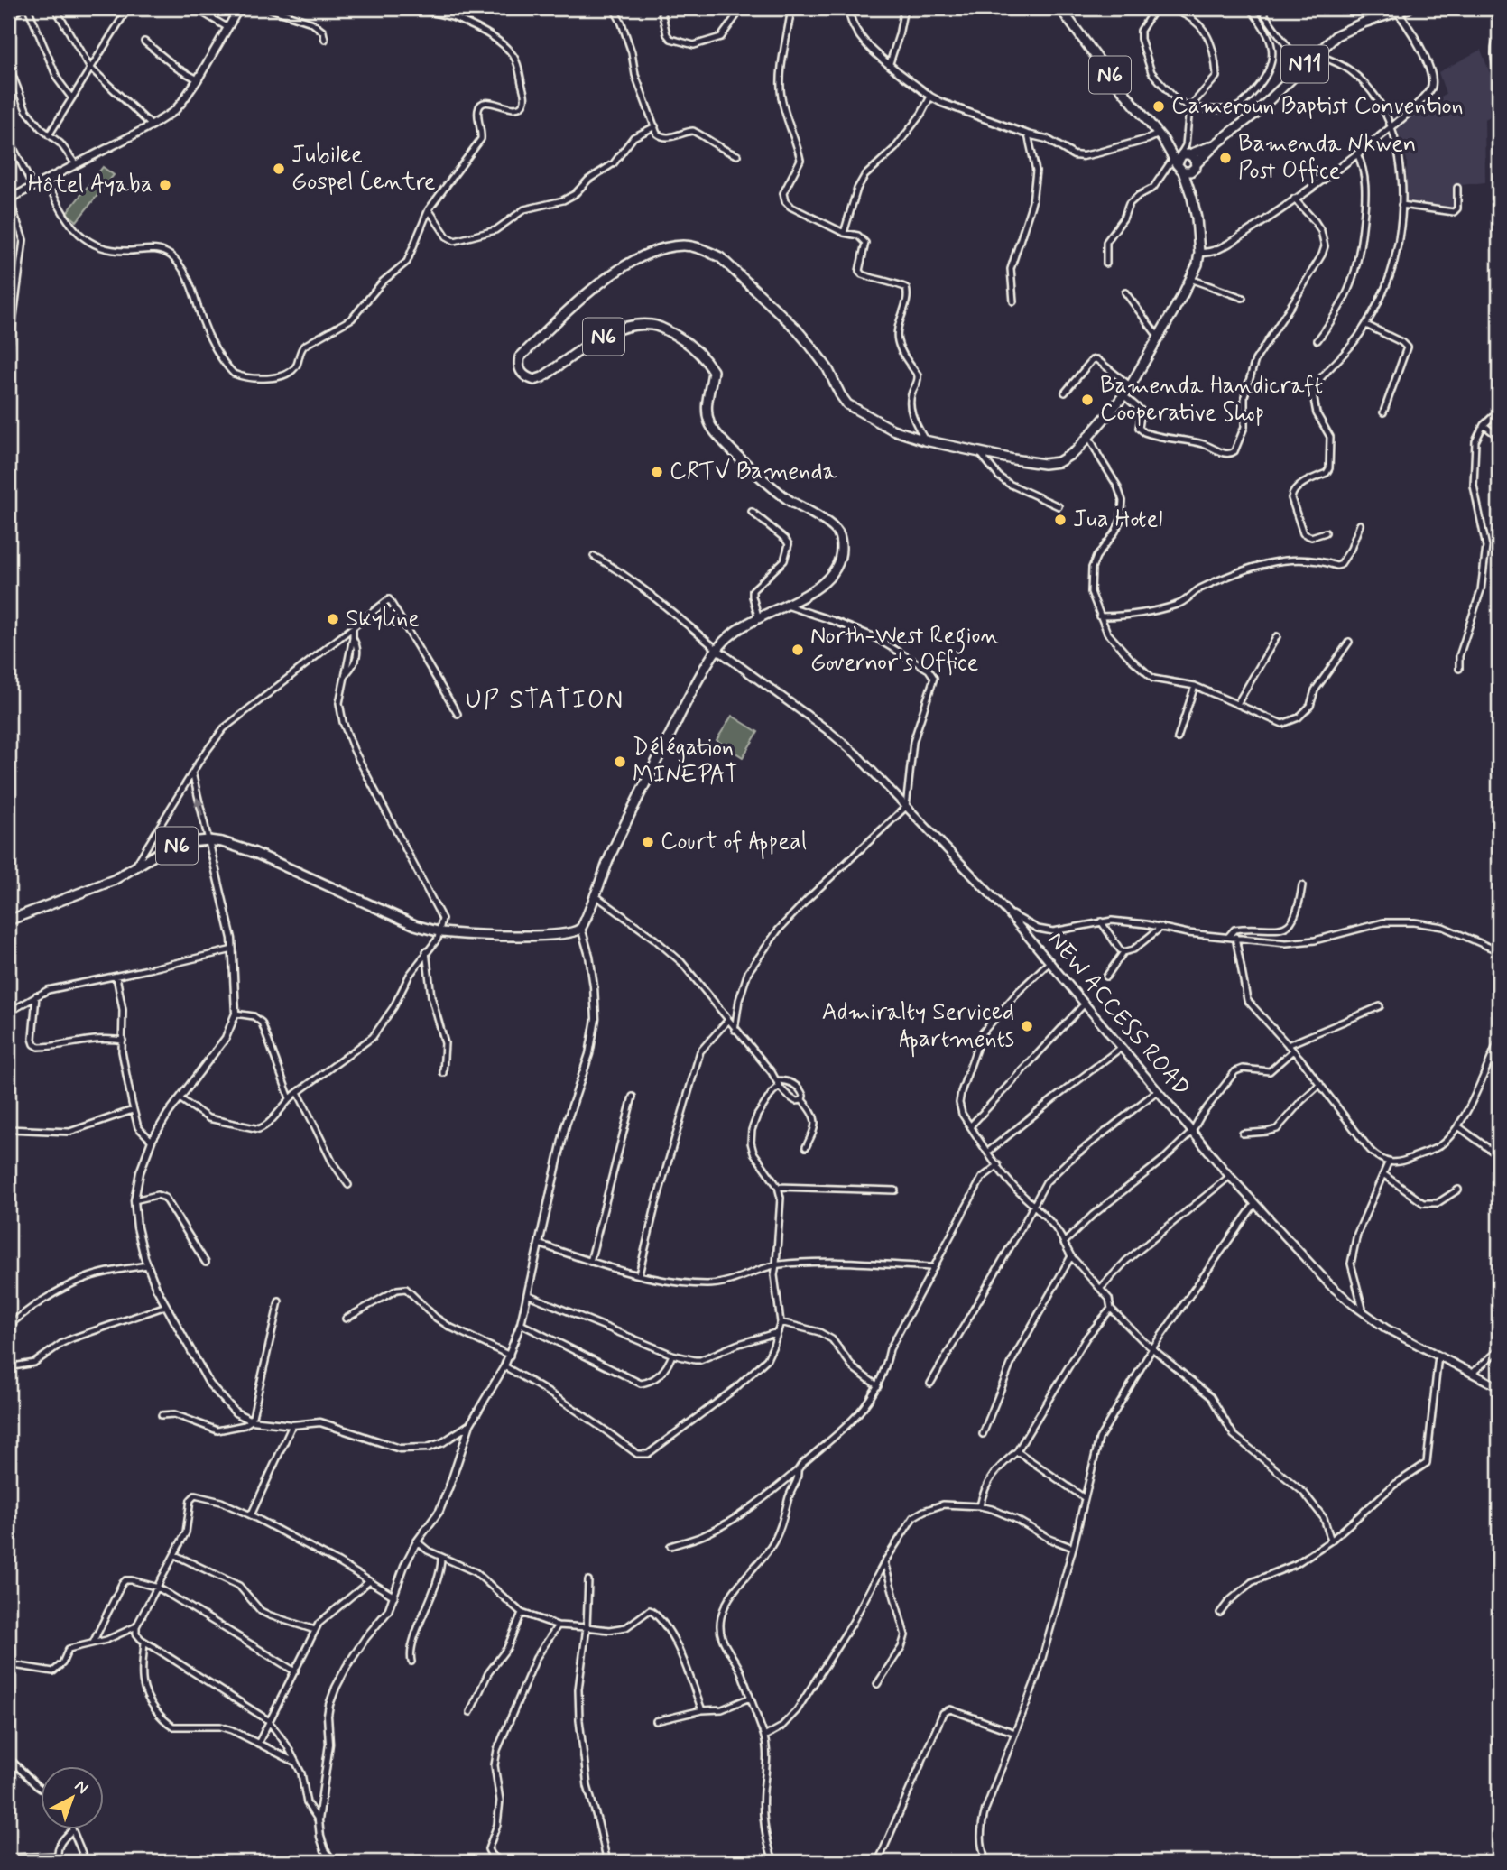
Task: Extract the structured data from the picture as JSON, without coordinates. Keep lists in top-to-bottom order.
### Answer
{
  "streets": {
    "highway": ["N11", "N6"],
    "main road": ["NEW ACCESS ROAD"]
  },
  "crossings": [
    ["N11", "N6"],
    ["N6", "NEW ACCESS ROAD"]
  ],
  "districts": ["UP STATION"],
  "places": [
    "Cameroun Baptist Convention",
    "Bamenda Nkwen Post Office",
    "Jubilee Gospel Centre",
    "Hôtel Ayaba",
    "Bamenda Handicraft Cooperative Shop",
    "CRTV Bamenda",
    "Jua Hotel",
    "Skyline",
    "North-West Region Governor's Office",
    "Délégation MINEPAT",
    "Court of Appeal",
    "Admiralty Serviced Apartments"
  ],
  "north": "top right"
}
